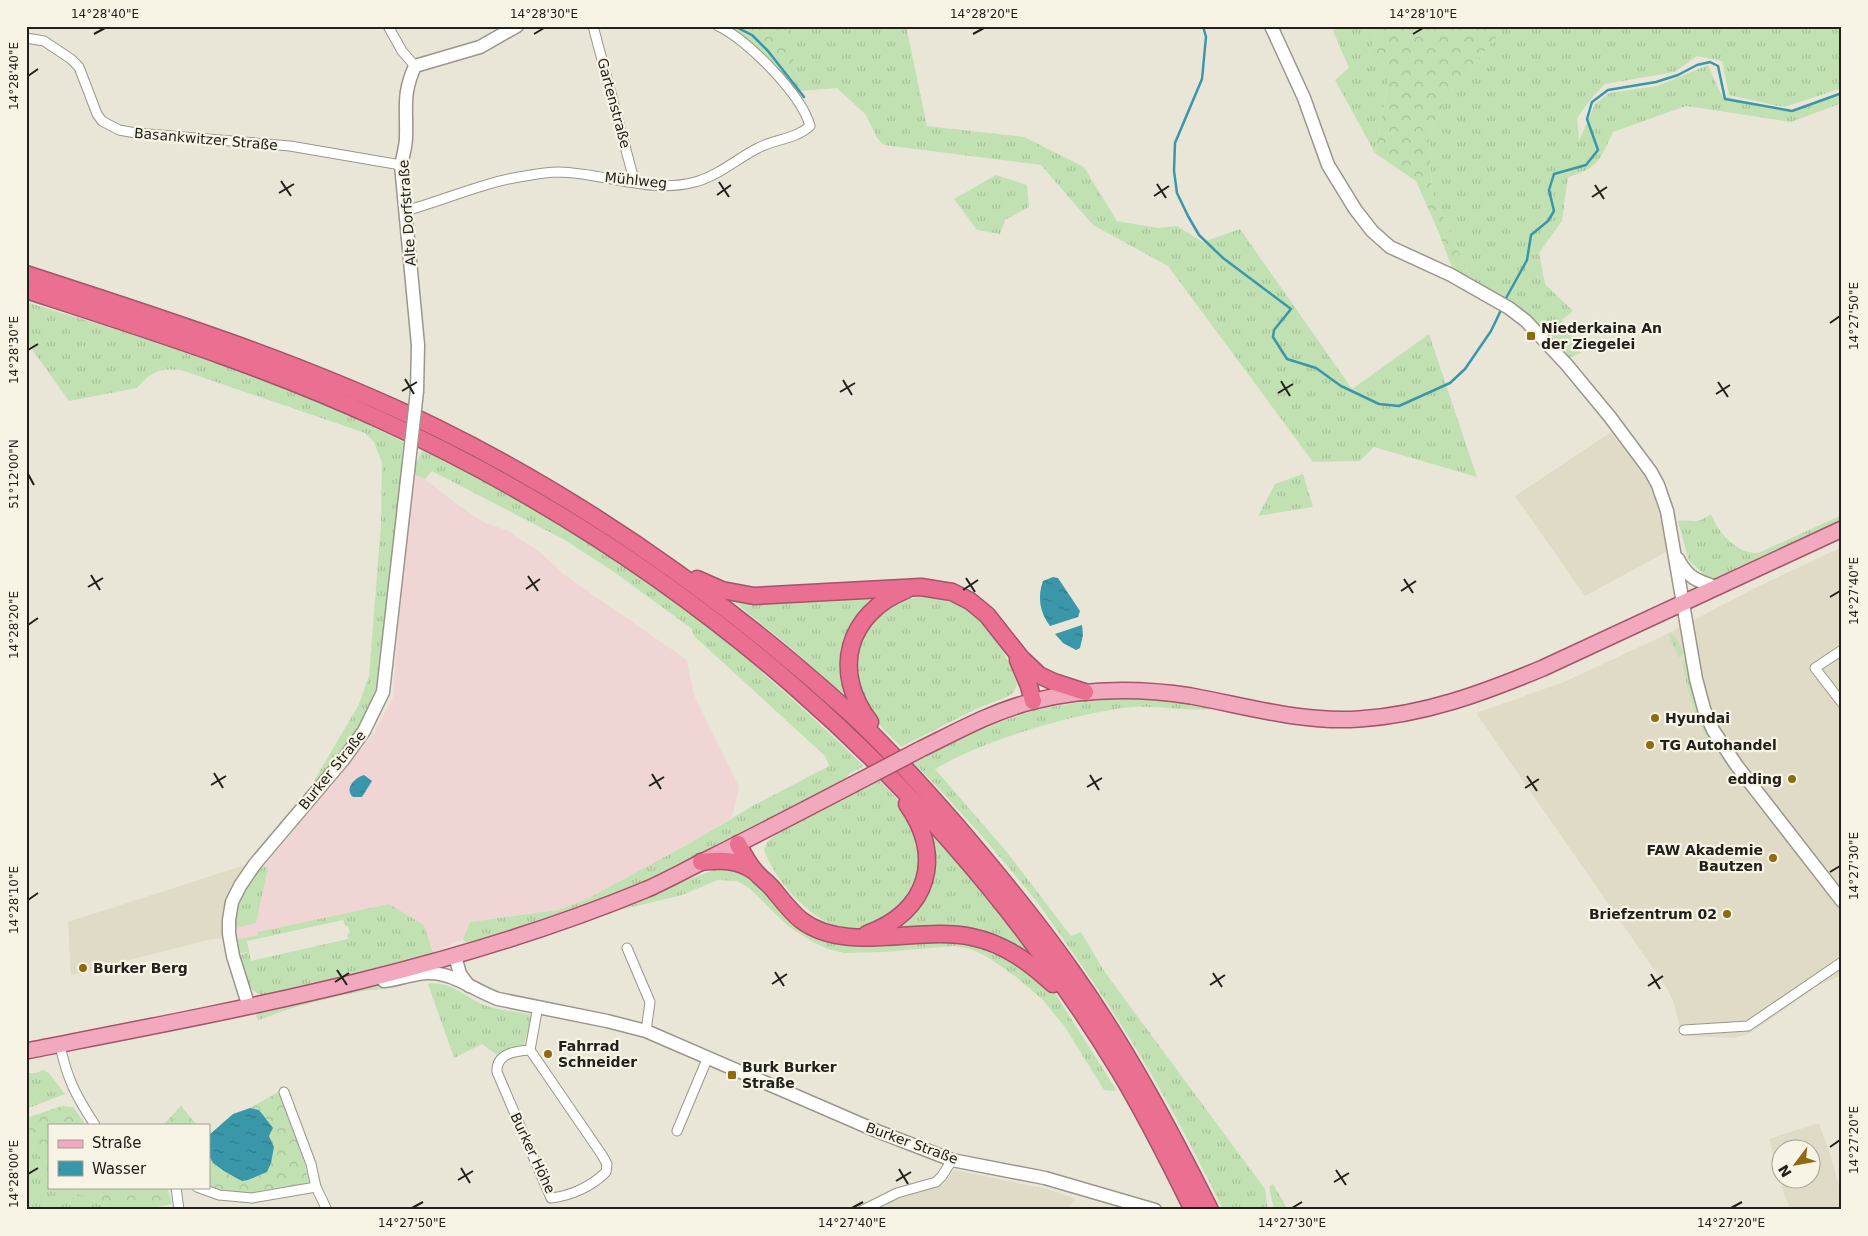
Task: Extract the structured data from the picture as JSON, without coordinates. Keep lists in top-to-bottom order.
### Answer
{
  "streets": {
    "street": [
      "Gartenstraße",
      "Basankwitzer Straße",
      "Mühlweg",
      "Alte Dorfstraße",
      "Burker Straße",
      "Burker Höhe"
    ]
  },
  "crossings": [
    ["Basankwitzer Straße", "Alte Dorfstraße"],
    ["Mühlweg", "Alte Dorfstraße"],
    ["Alte Dorfstraße", "Burker Straße"]
  ],
  "places": {
    "transit": ["Niederkaina An der Ziegelei", "Burk Burker Straße"],
    "other": [
      "Hyundai",
      "TG Autohandel",
      "edding",
      "FAW Akademie Bautzen",
      "Briefzentrum 02",
      "Burker Berg",
      "Fahrrad Schneider"
    ]
  },
  "legend": ["Straße", "Wasser"],
  "north": "bottom left",
  "coordinates": [
    "14°28'40\"E",
    "14°28'30\"E",
    "14°28'20\"E",
    "14°28'10\"E",
    "14°27'50\"E",
    "51°12'00\"N",
    "14°27'40\"E",
    "14°27'30\"E",
    "14°27'20\"E",
    "14°28'00\"E"
  ]
}
